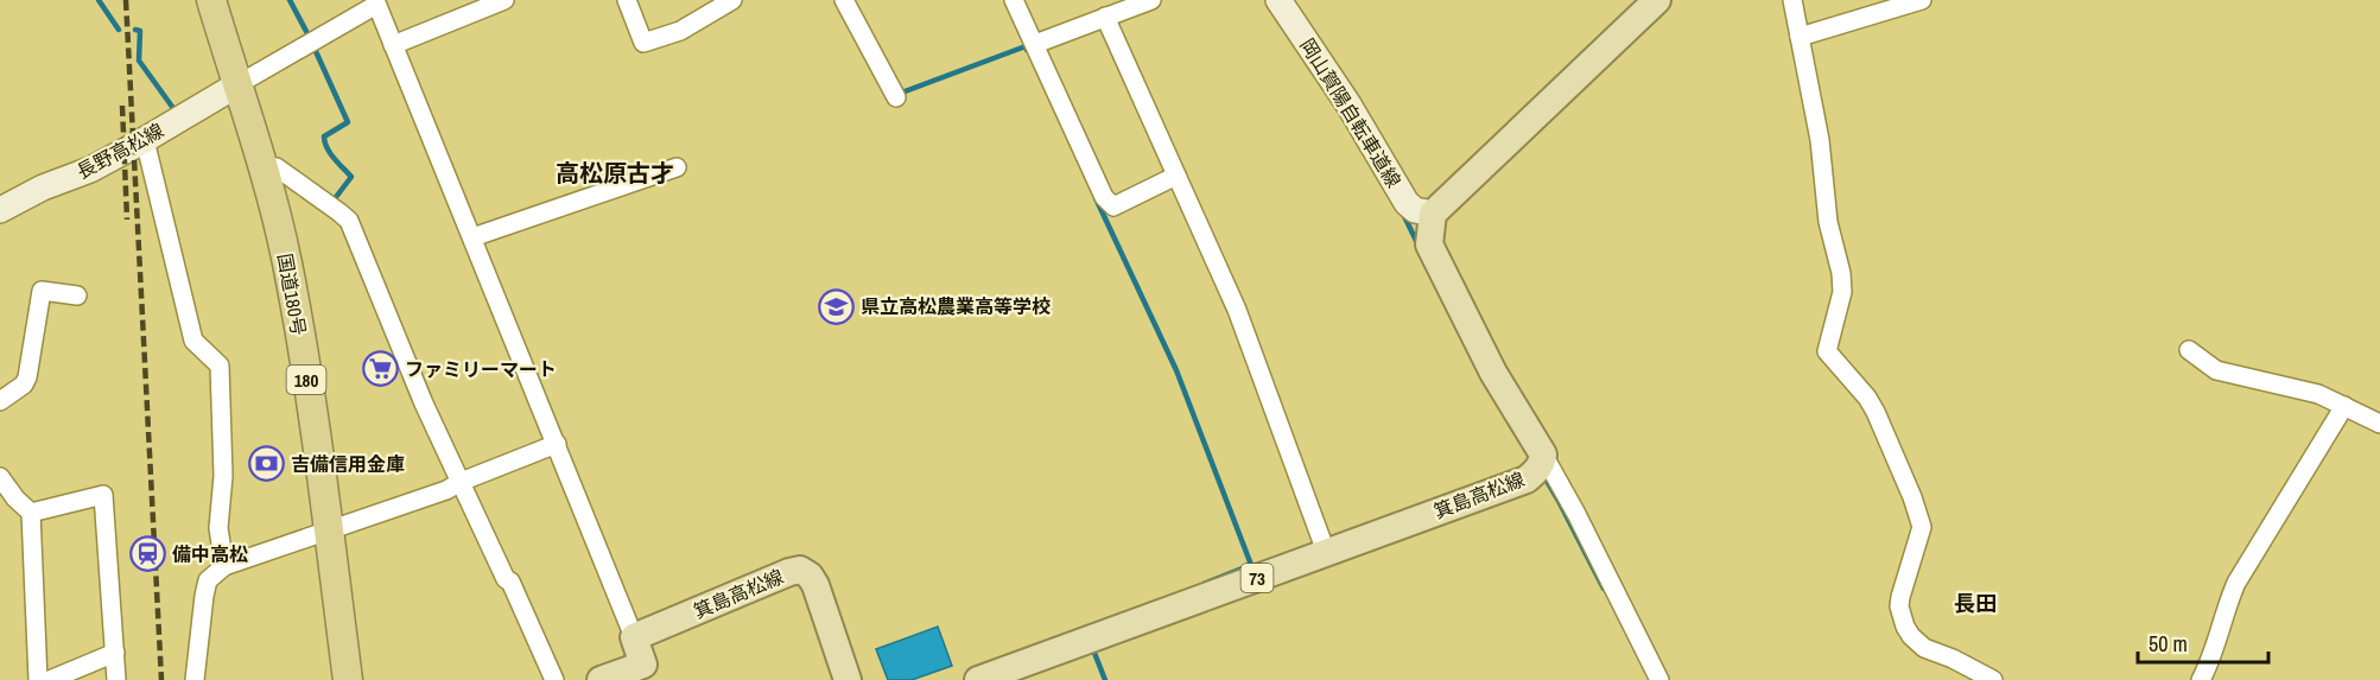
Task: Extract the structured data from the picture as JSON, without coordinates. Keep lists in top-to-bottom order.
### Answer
{
  "streets": {
    "highway": ["国道180号", "180"],
    "main road": [
      "岡山賀陽自転車道線",
      "長野高松線",
      "箕島高松線",
      "73"
    ]
  },
  "crossings": [
    ["岡山賀陽自転車道線", "箕島高松線"],
    ["長野高松線", "国道180号"]
  ],
  "districts": ["高松原古才", "長田"],
  "places": {
    "school or university": ["県立高松農業高等学校"],
    "supermarket": ["ファミリーマート"],
    "bank": ["吉備信用金庫"],
    "station": ["備中高松"]
  },
  "scale_bar": "50 m"
}
